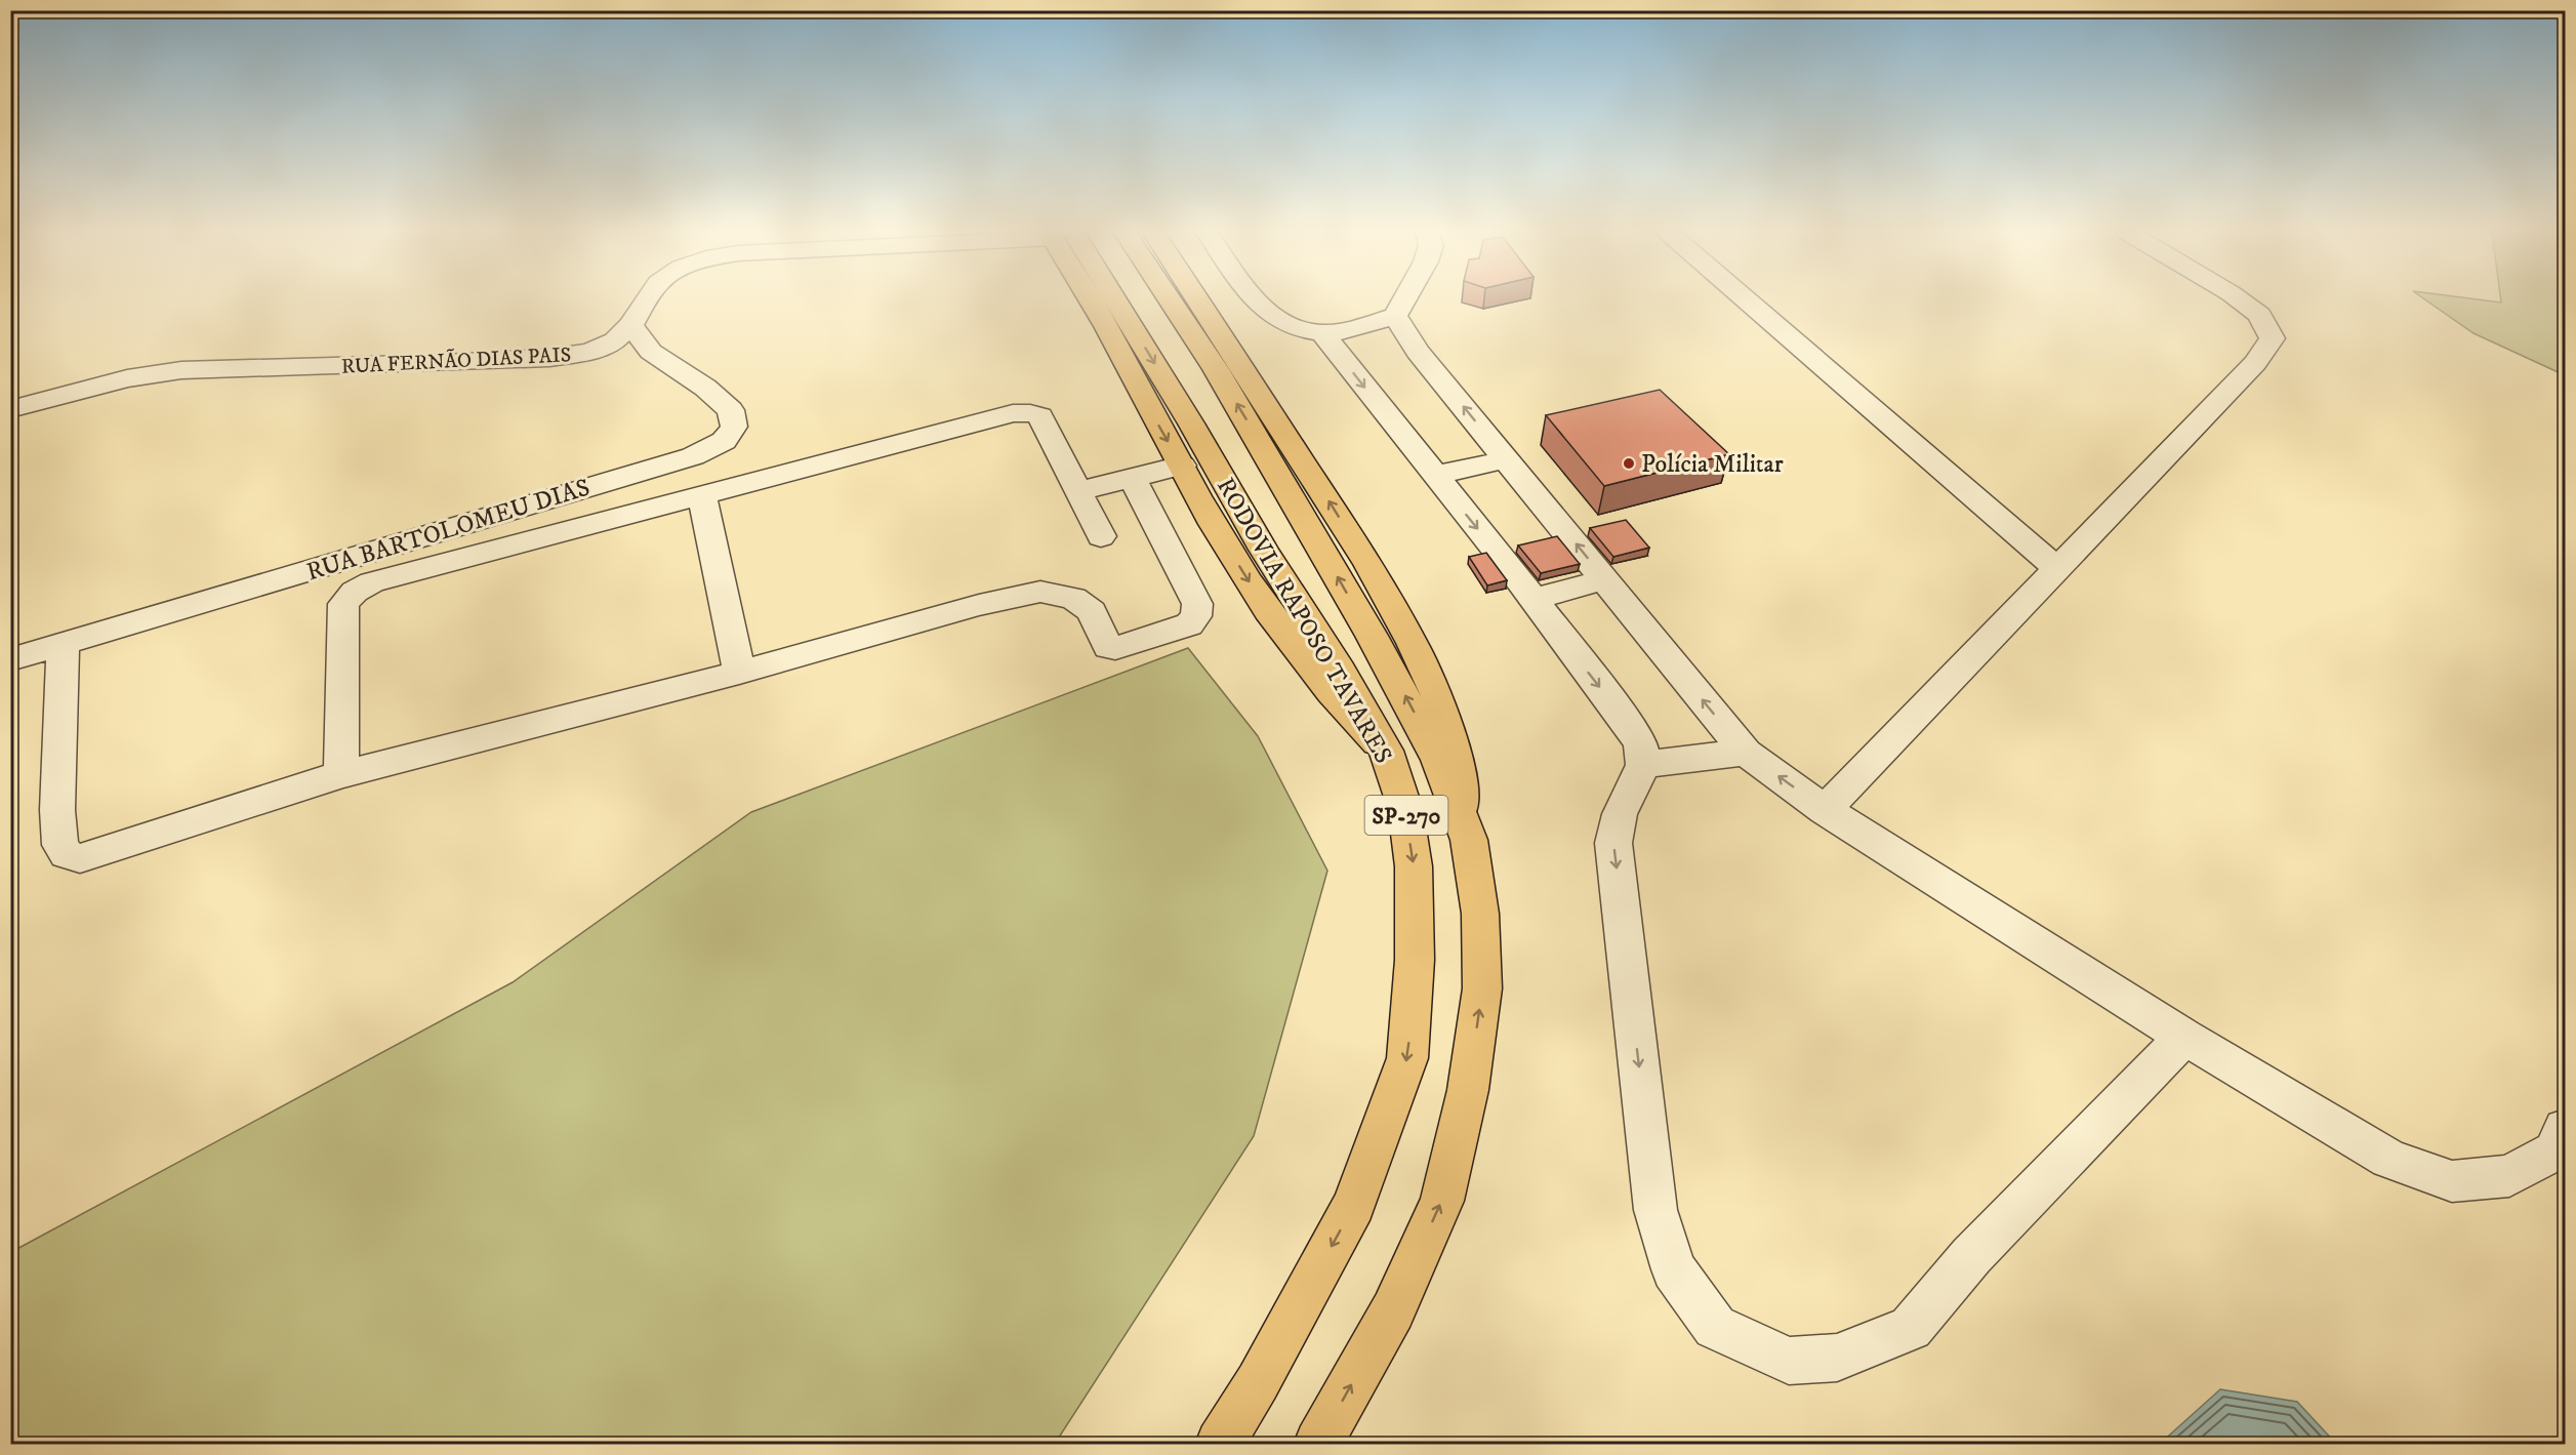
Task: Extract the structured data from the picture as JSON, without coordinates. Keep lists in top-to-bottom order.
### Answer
{
  "streets": {
    "main road": ["RODOVIA RAPOSO TAVARES", "SP-270"],
    "street": ["RUA FERNÃO DIAS PAIS", "RUA BARTOLOMEU DIAS"]
  },
  "crossings": [
    ["RUA FERNÃO DIAS PAIS", "RUA BARTOLOMEU DIAS"]
  ],
  "places": ["Polícia Militar"]
}
